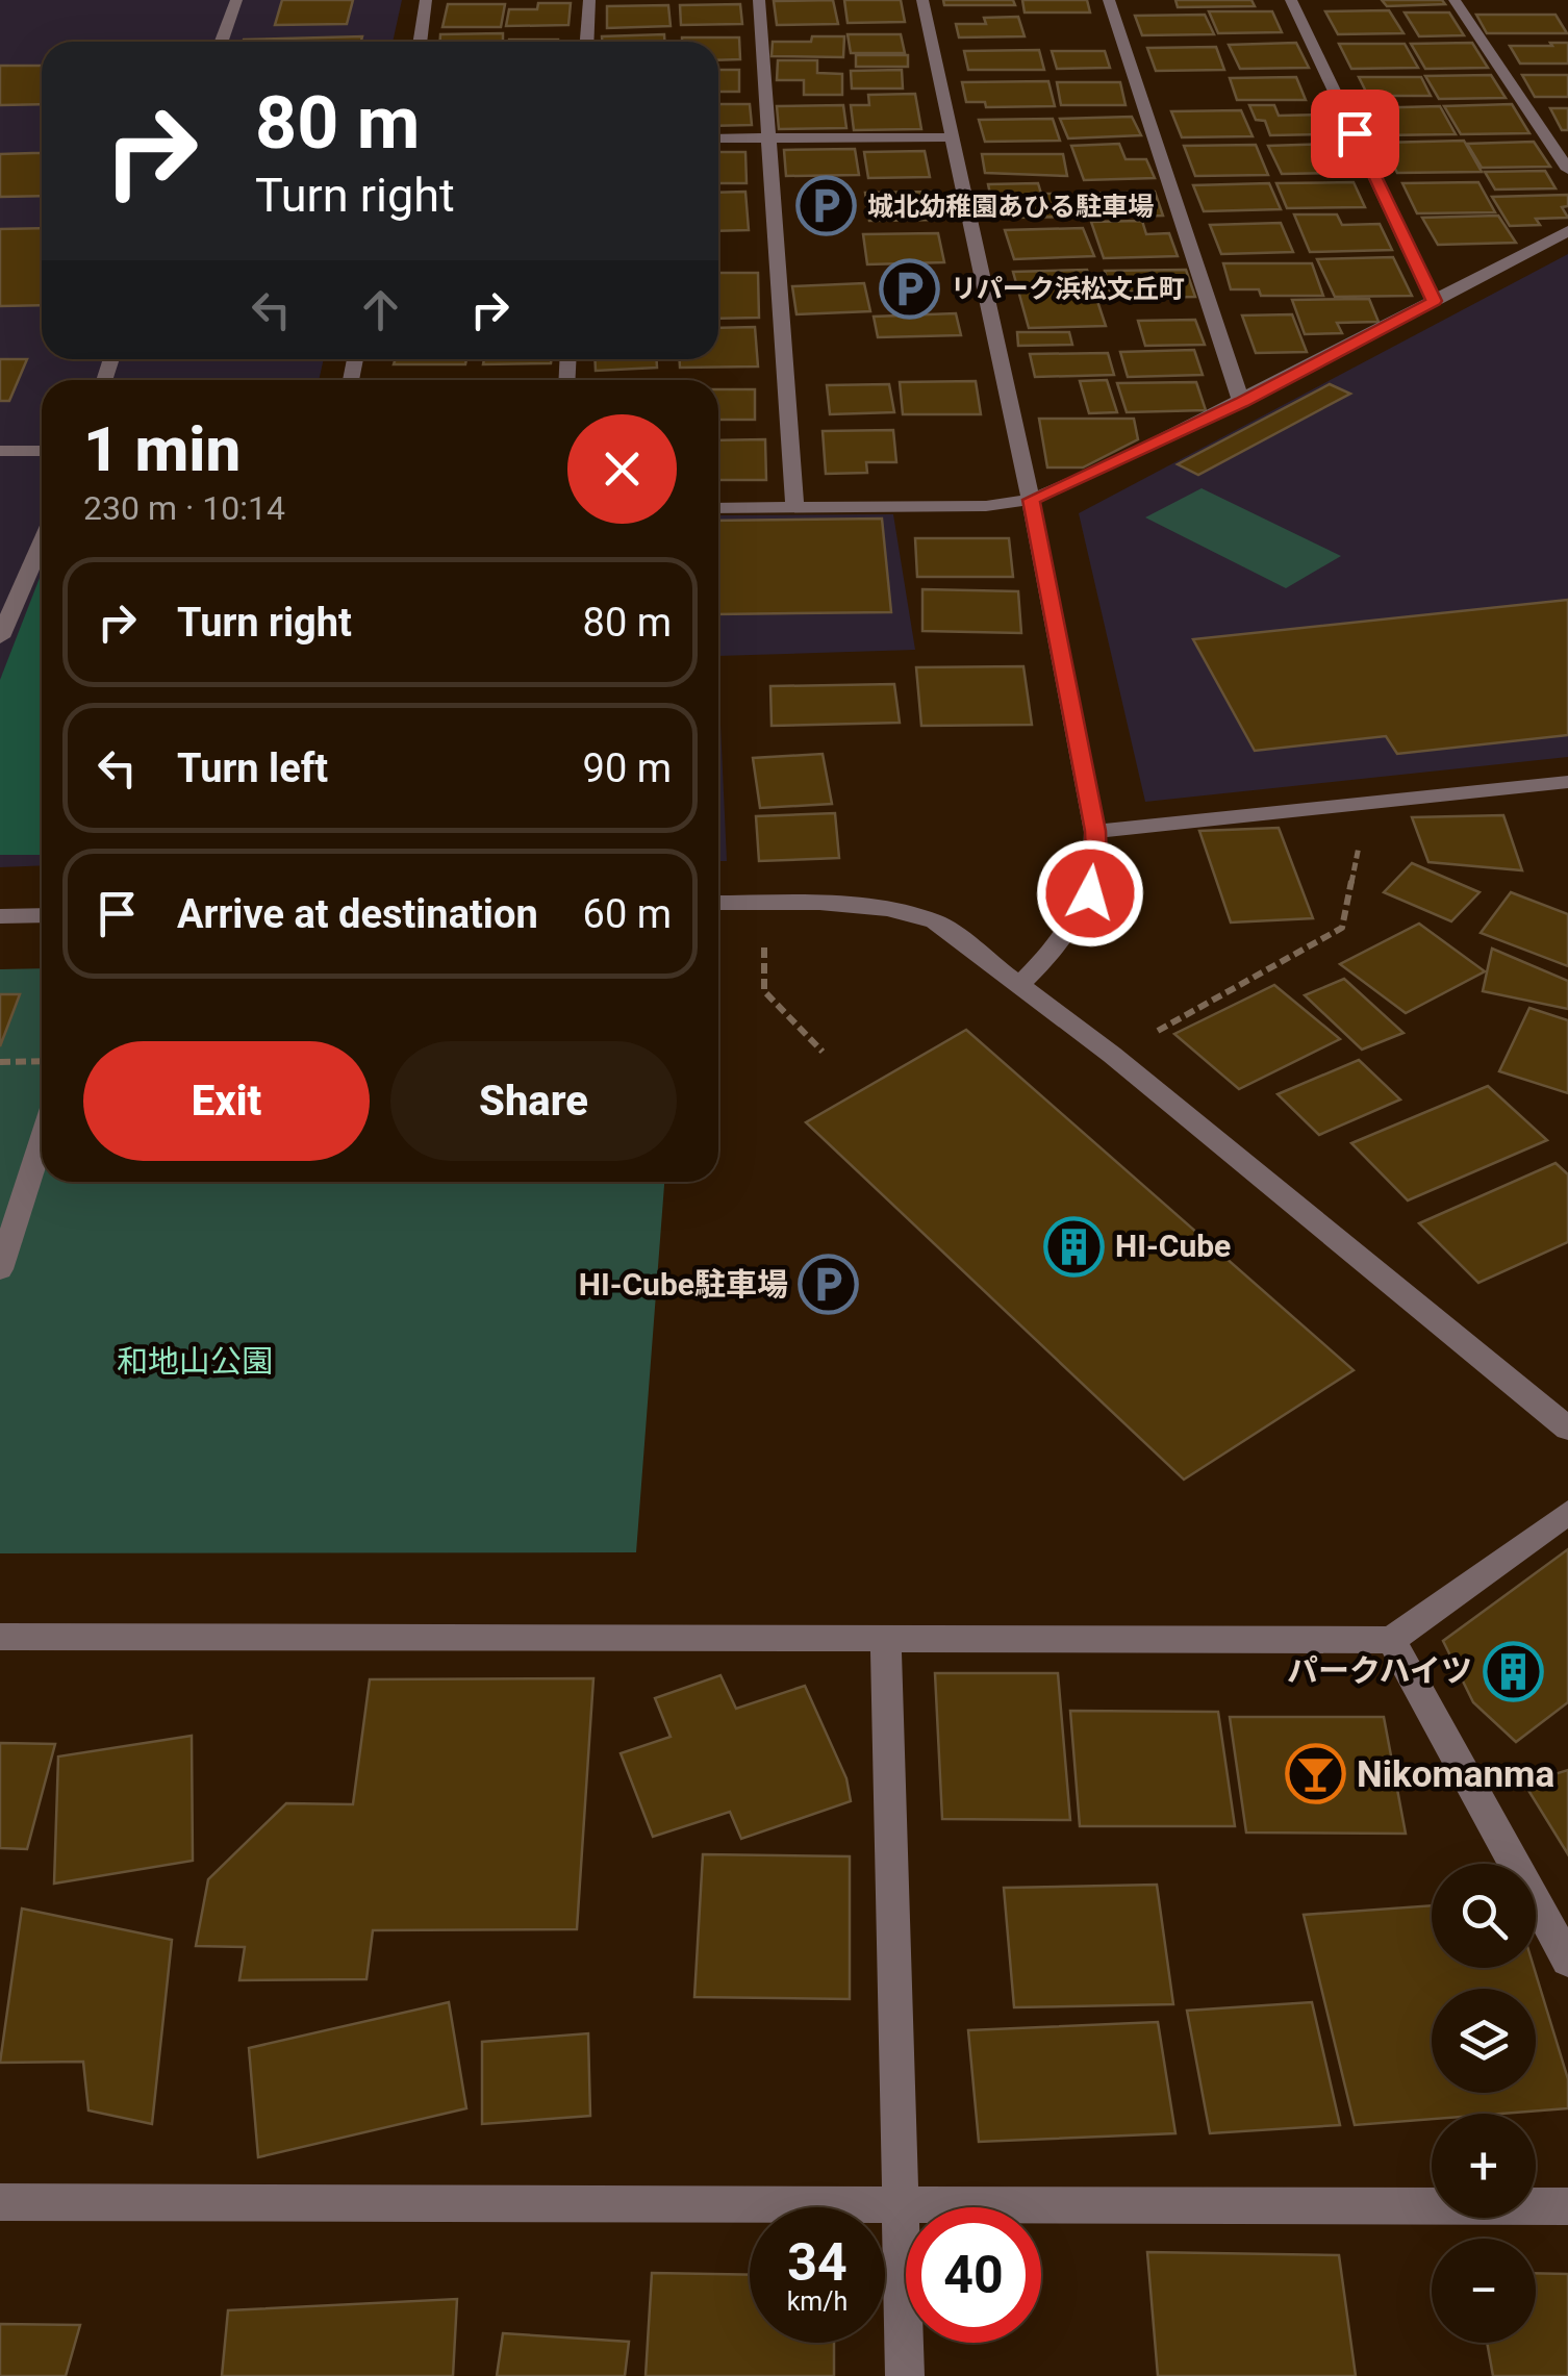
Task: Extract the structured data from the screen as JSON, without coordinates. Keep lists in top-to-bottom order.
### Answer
{
  "parks": ["和地山公園"],
  "places": {
    "parking": ["城北幼稚園あひる駐車場", "リパーク浜松文丘町", "HI-Cube駐車場"],
    "building": ["HI-Cube", "パークハイツ"],
    "bar": ["Nikomanma"]
  },
  "page": {
    "turn": ["80 m", "Turn right"],
    "heading": ["1 min", "230 m · 10:14"],
    "list": [
      {
        "name": "Turn right",
        "value": "80 m"
      },
      {
        "name": "Turn left",
        "value": "90 m"
      },
      {
        "name": "Arrive at destination",
        "value": "60 m"
      }
    ],
    "buttons": ["Exit", "Share"],
    "map_buttons": ["+", "−"],
    "speed": "34 km/h",
    "limit": "40"
  }
}
